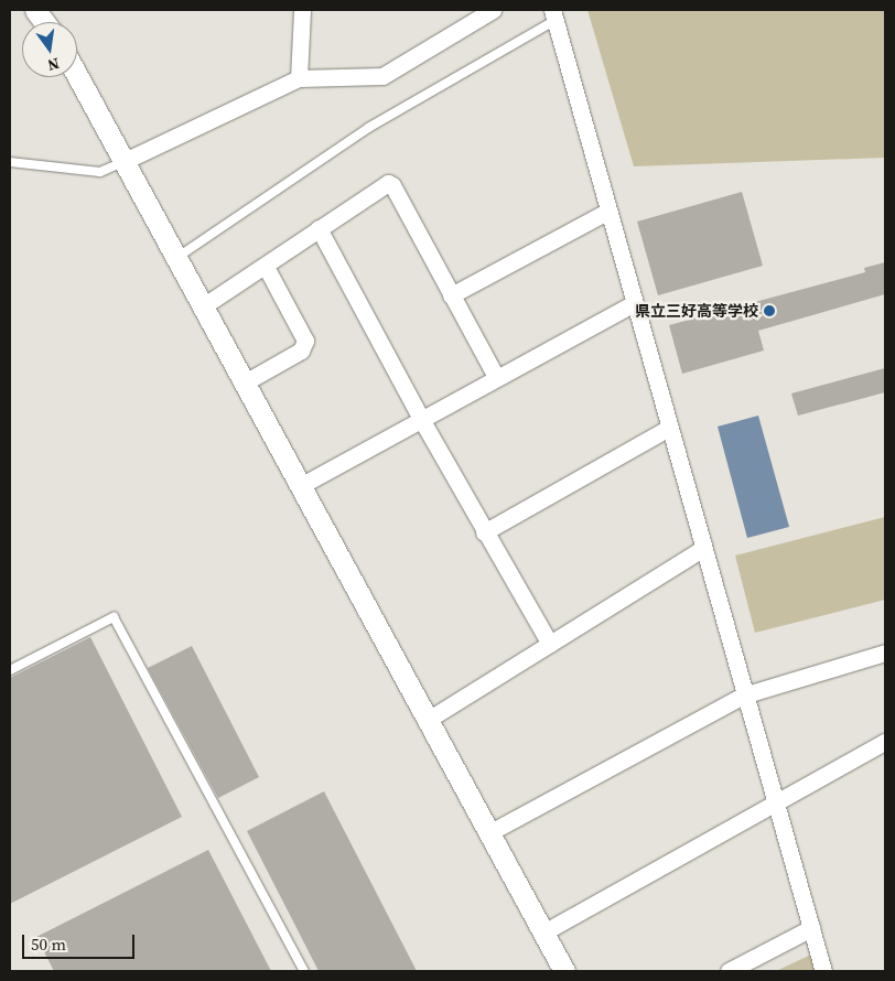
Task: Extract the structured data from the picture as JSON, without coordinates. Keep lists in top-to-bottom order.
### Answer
{
  "places": ["県立三好高等学校"],
  "scale_bar": "50 m",
  "north": "bottom"
}
